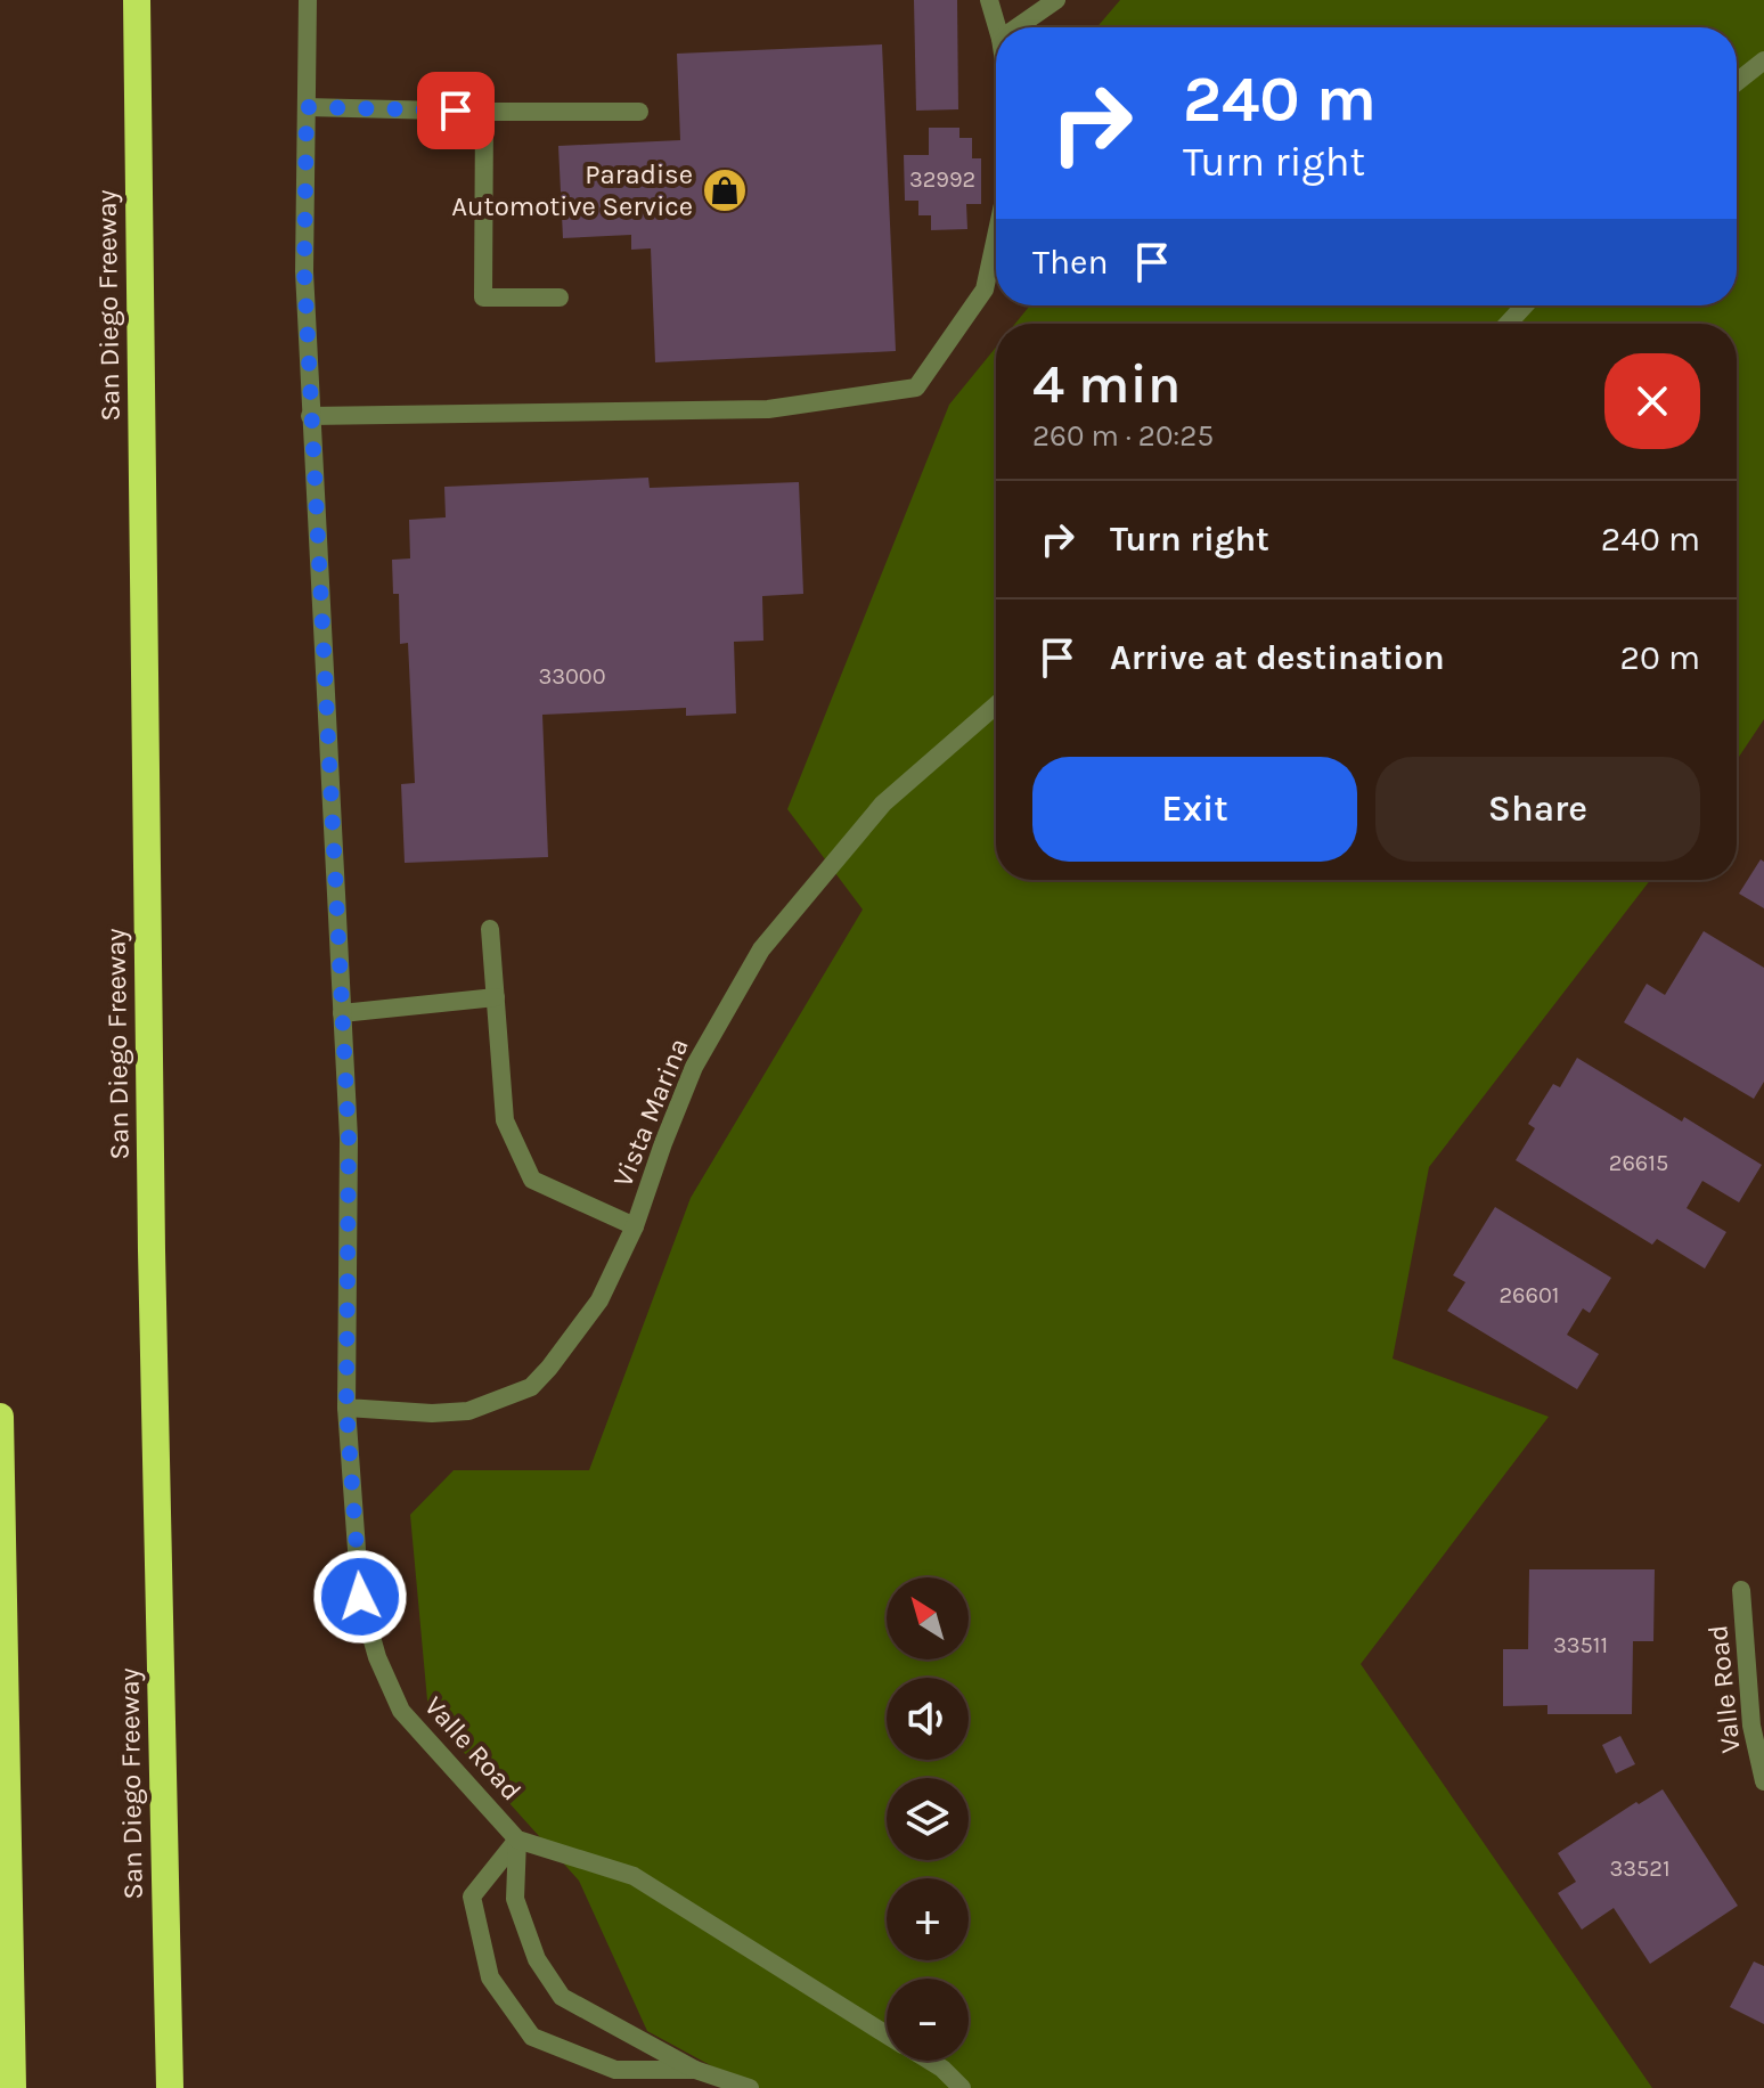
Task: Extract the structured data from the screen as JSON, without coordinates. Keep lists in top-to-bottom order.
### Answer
{
  "streets": {
    "highway": ["San Diego Freeway"],
    "street": ["Vista Marina", "Valle Road"]
  },
  "crossings": [
    ["Vista Marina", "Valle Road"]
  ],
  "places": {
    "shop": ["Paradise Automotive Service"]
  },
  "house_numbers": [
    "32992",
    "33000",
    "26615",
    "26601",
    "33511",
    "33521"
  ],
  "north": "top left",
  "page": {
    "turn": ["240 m", "Turn right"],
    "then": "Then",
    "heading": ["4 min", "260 m · 20:25"],
    "list": [
      {
        "name": "Turn right",
        "value": "240 m"
      },
      {
        "name": "Arrive at destination",
        "value": "20 m"
      }
    ],
    "buttons": ["Exit", "Share"],
    "map_buttons": ["+", "−"]
  }
}
